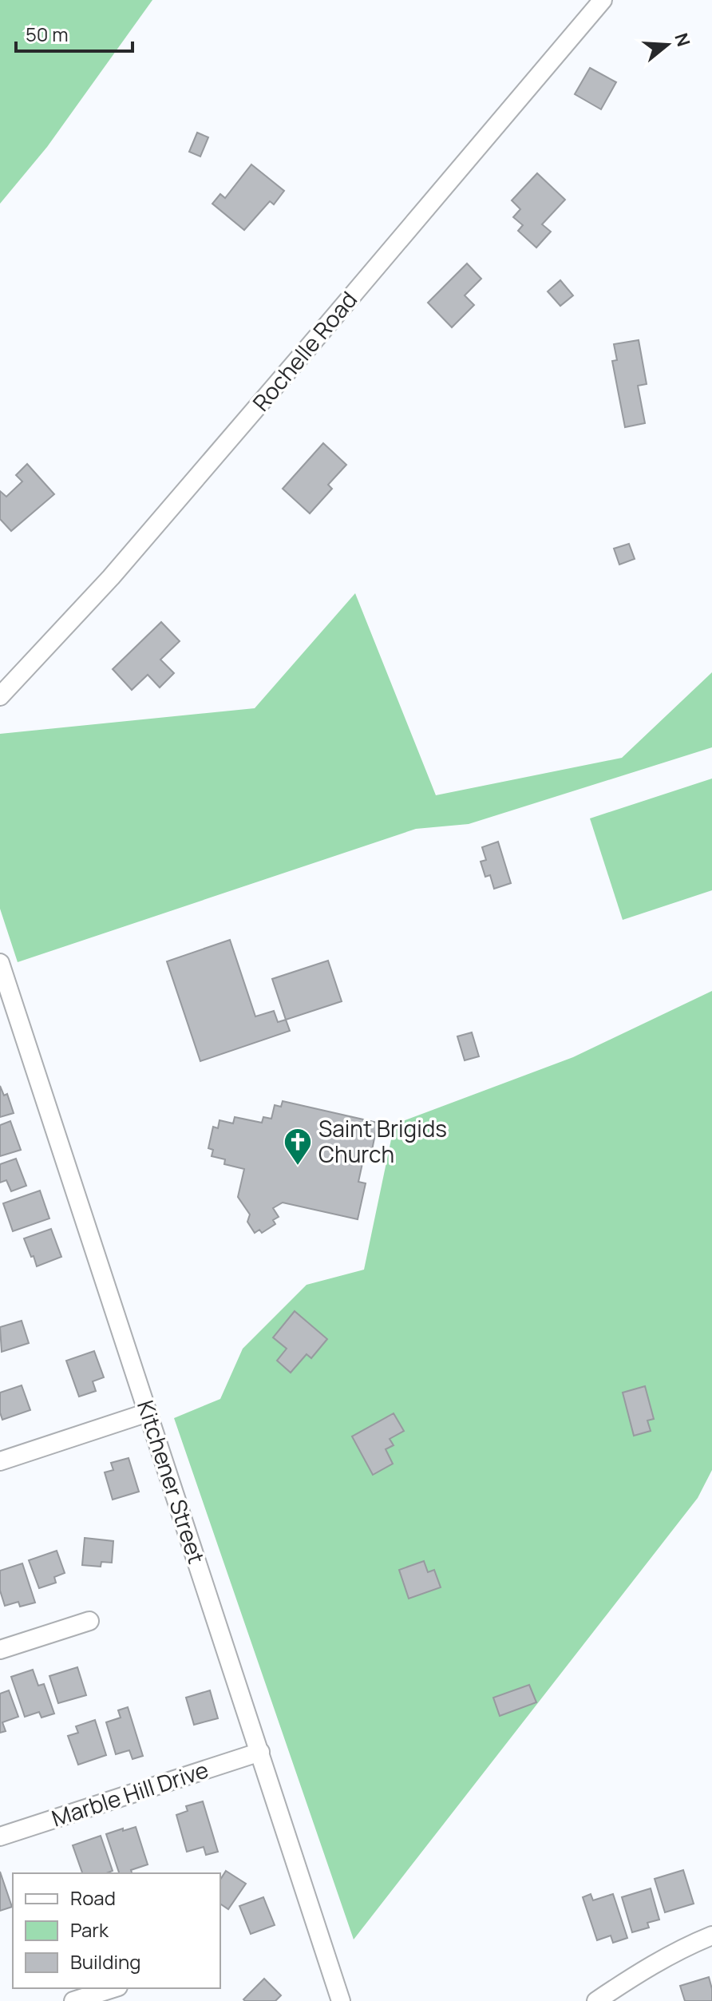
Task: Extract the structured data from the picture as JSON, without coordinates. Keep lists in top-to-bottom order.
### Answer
{
  "streets": {
    "street": ["Rochelle Road", "Kitchener Street", "Marble Hill Drive"]
  },
  "crossings": [
    ["Kitchener Street", "Marble Hill Drive"]
  ],
  "places": {
    "church": ["Saint Brigids Church"]
  },
  "legend": ["Road", "Park", "Building"],
  "scale_bar": "50 m",
  "north": "right"
}
